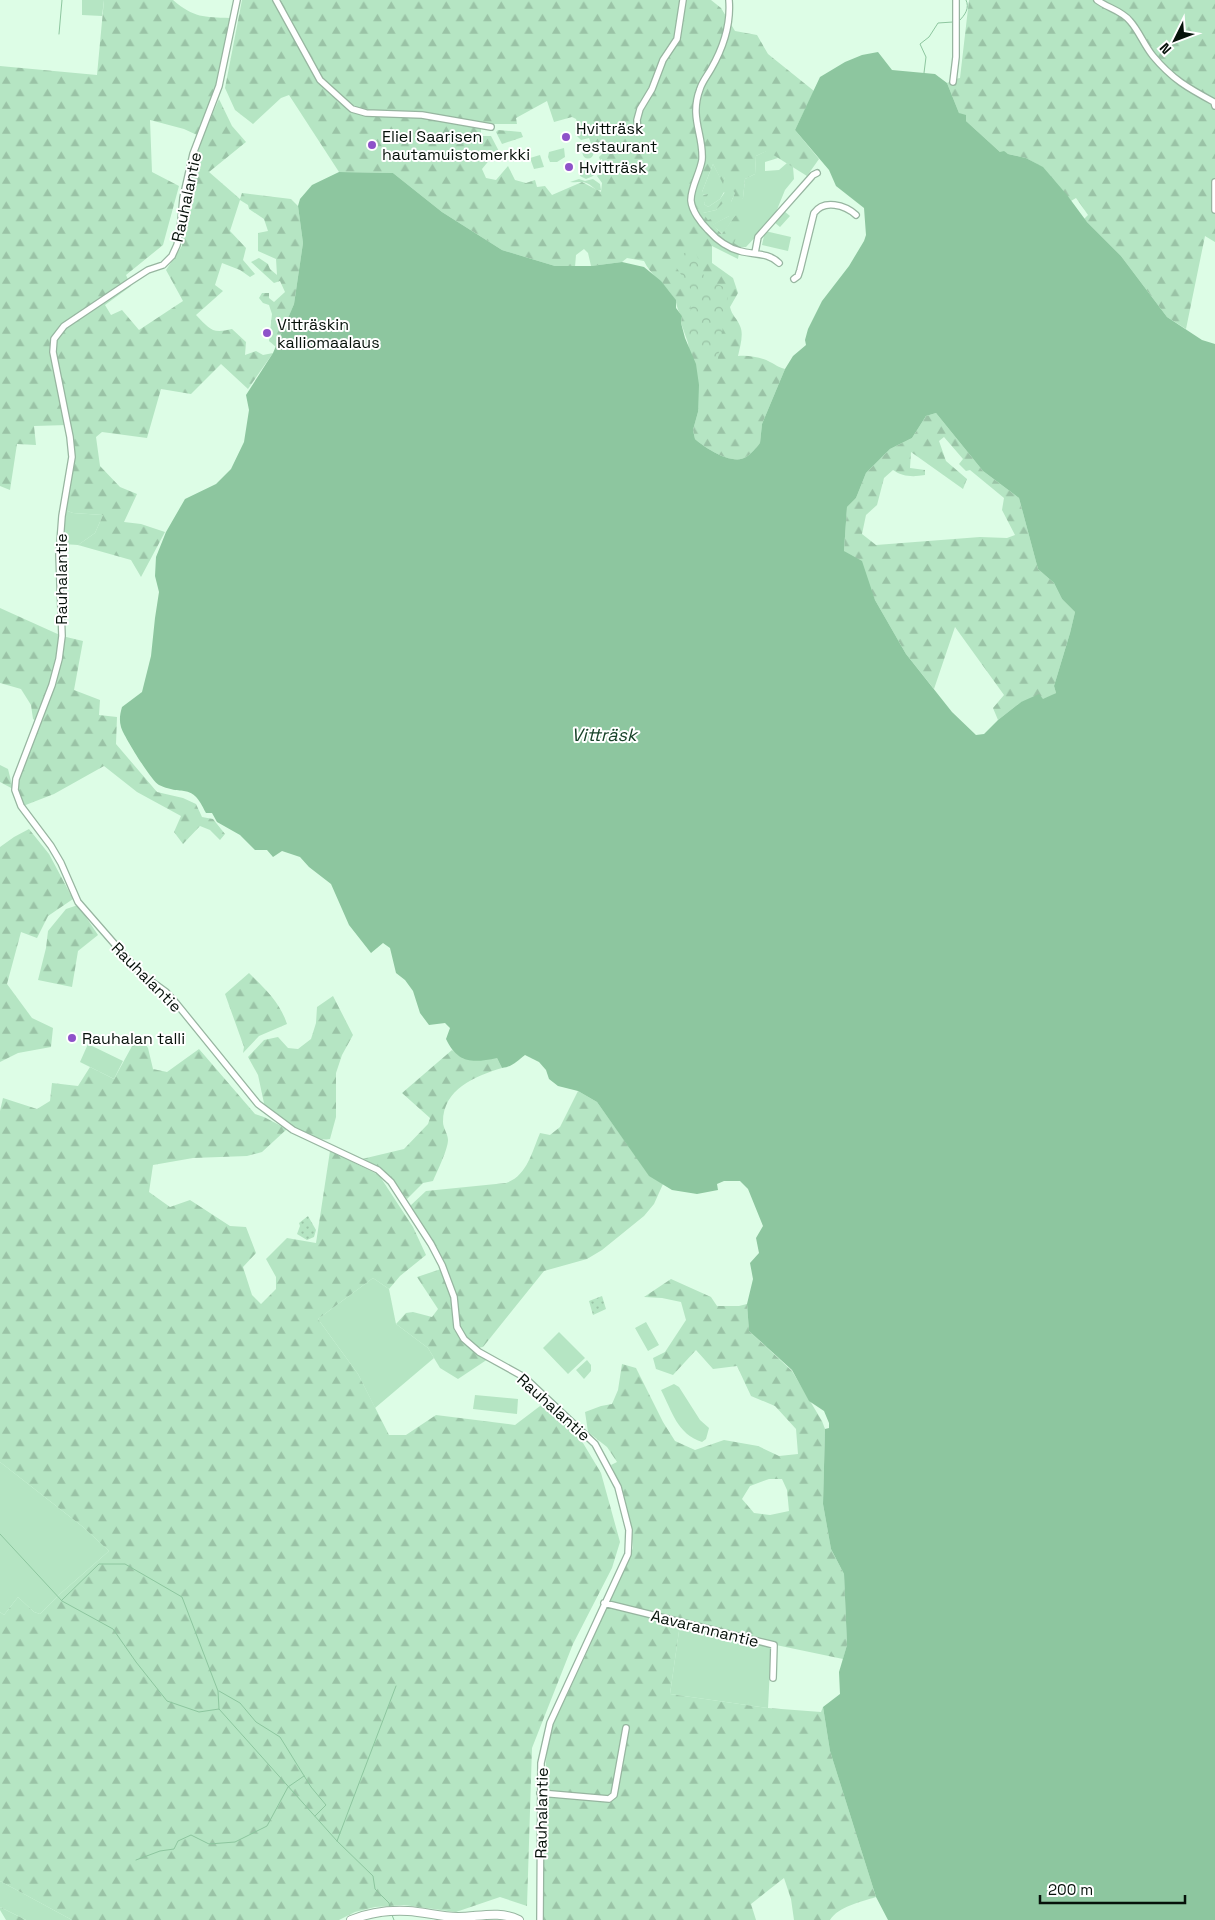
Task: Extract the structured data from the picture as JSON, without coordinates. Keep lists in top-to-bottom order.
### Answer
{
  "streets": {
    "street": ["Rauhalantie", "Aavarannantie"]
  },
  "crossings": [
    ["Rauhalantie", "Aavarannantie"]
  ],
  "water": ["Vitträsk"],
  "places": [
    "Hvitträsk restaurant",
    "Eliel Saarisen hautamuistomerkki",
    "Hvitträsk",
    "Vitträskin kalliomaalaus",
    "Rauhalan talli"
  ],
  "scale_bar": "200 m",
  "north": "bottom left"
}
